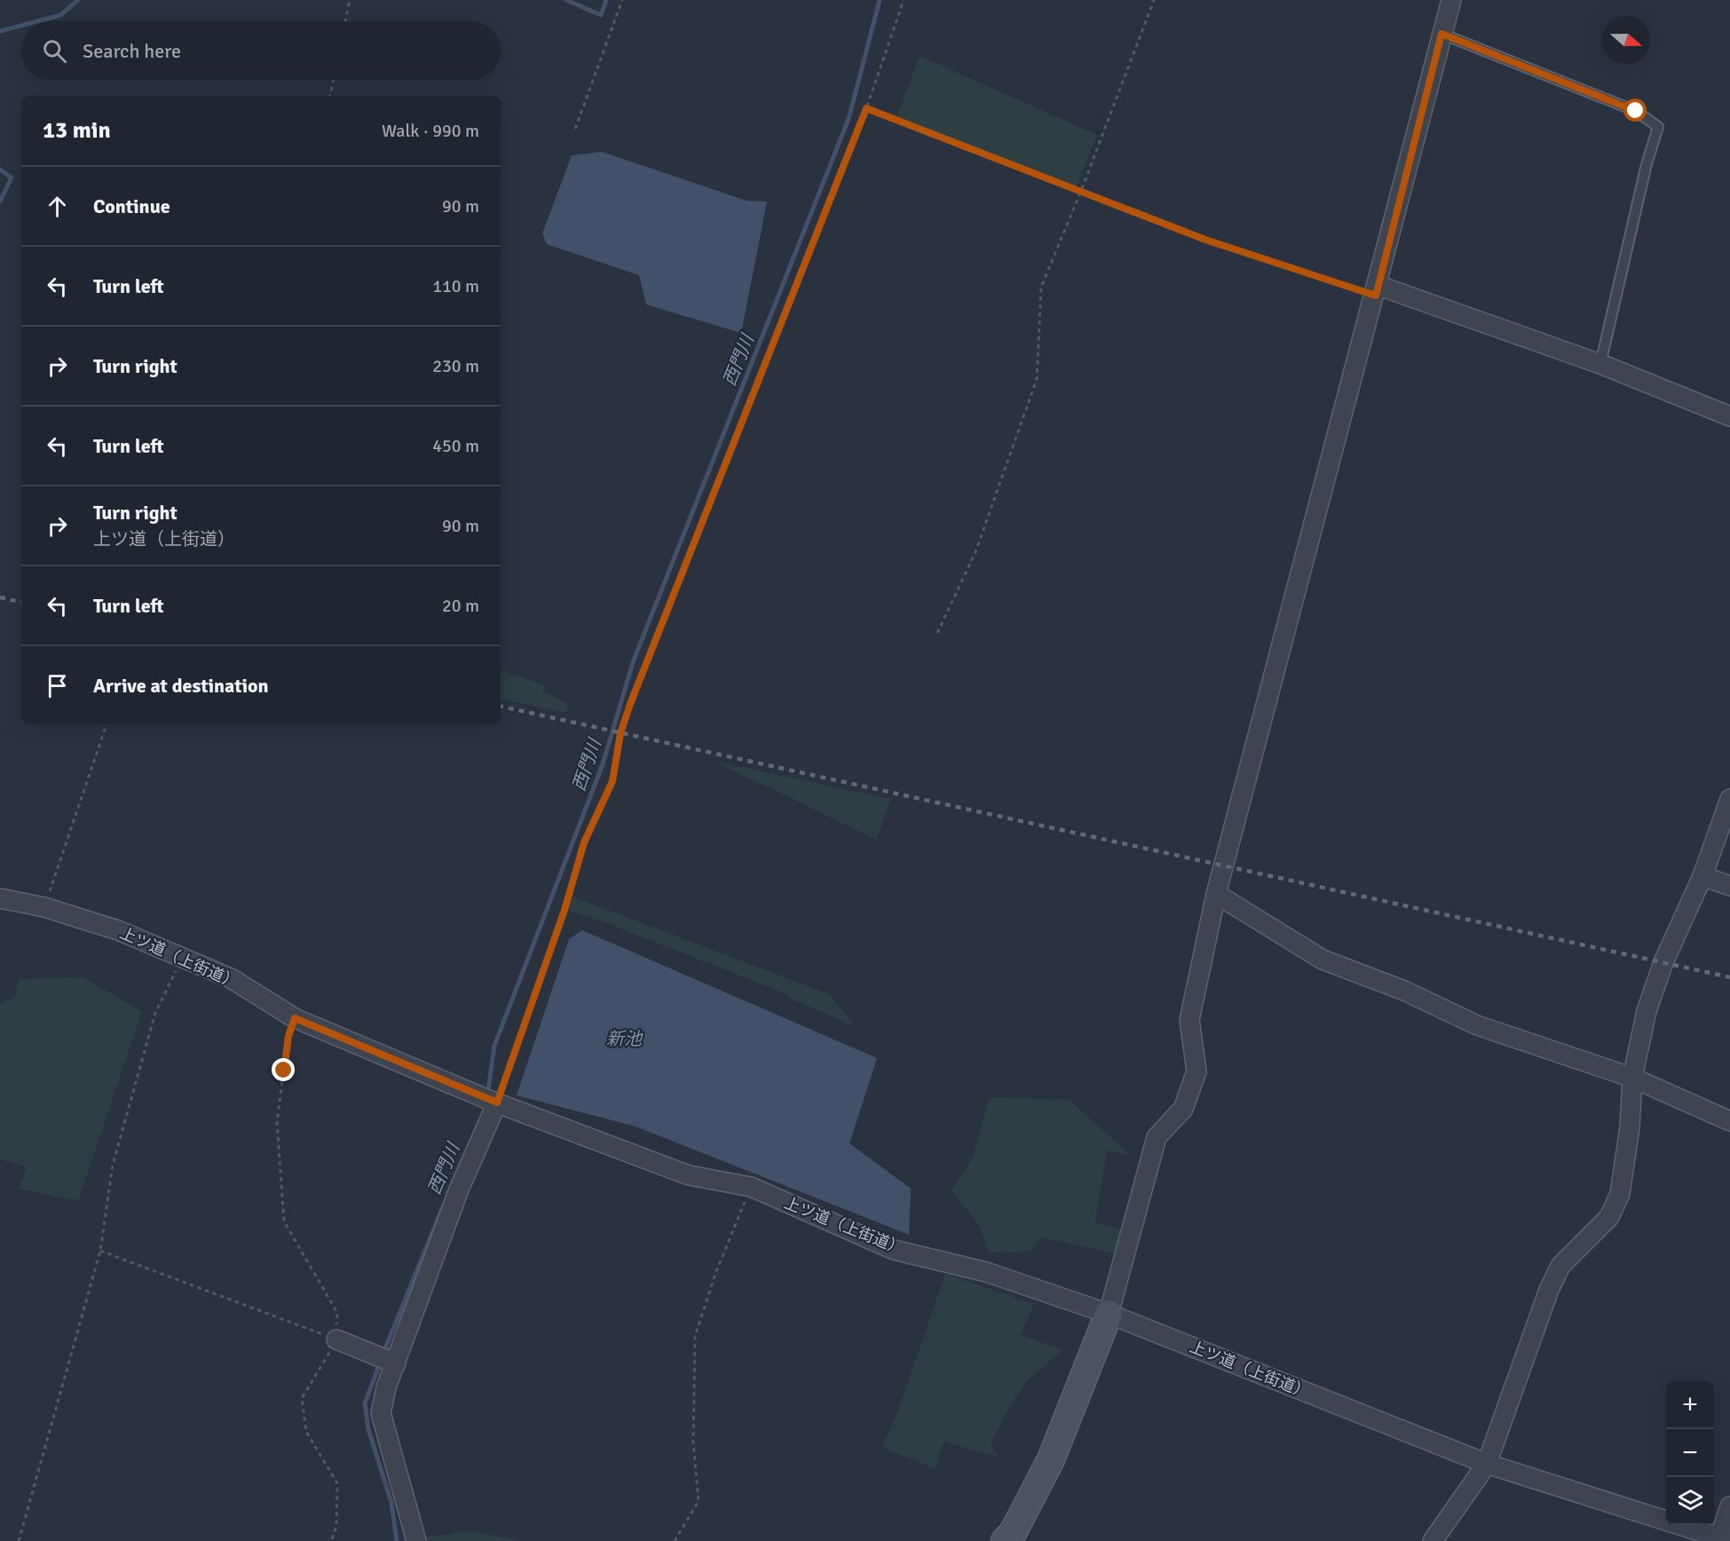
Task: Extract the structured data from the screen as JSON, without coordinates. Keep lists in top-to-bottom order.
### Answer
{
  "streets": {
    "street": ["上ツ道（上街道）"]
  },
  "water": ["西門川", "新池"],
  "north": "right",
  "page": {
    "search": "Search here",
    "heading": ["13 min", "Walk · 990 m"],
    "list": [
      ["Continue", "90 m"],
      ["Turn left", "110 m"],
      ["Turn right", "230 m"],
      ["Turn left", "450 m"],
      ["Turn right", "上ツ道（上街道）", "90 m"],
      ["Turn left", "20 m"],
      "Arrive at destination"
    ],
    "map_buttons": ["+", "−"]
  }
}
